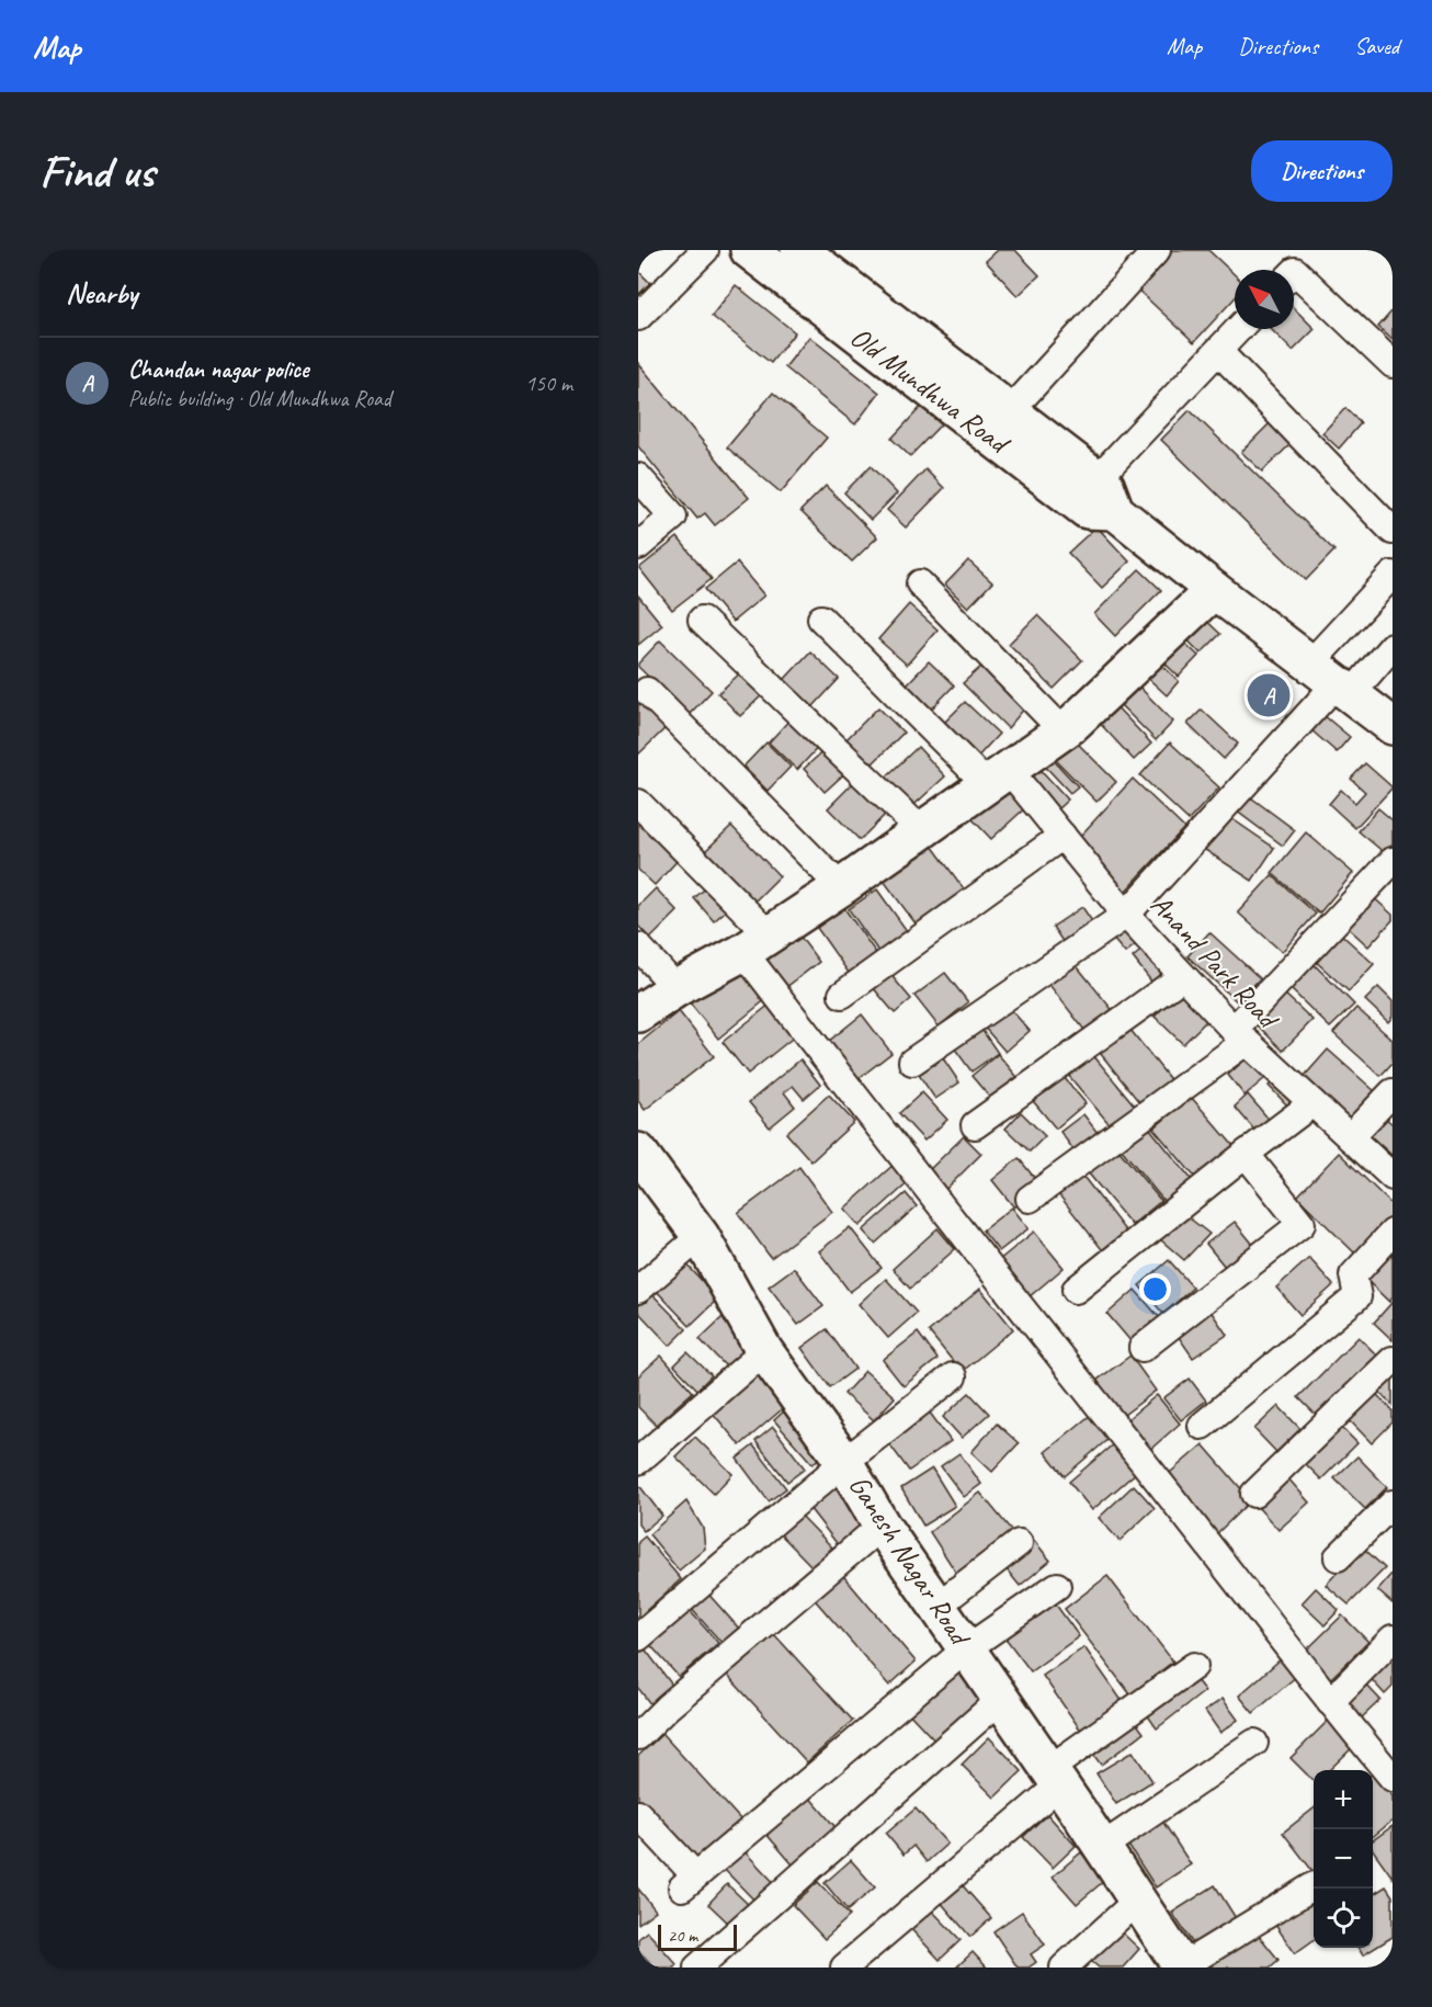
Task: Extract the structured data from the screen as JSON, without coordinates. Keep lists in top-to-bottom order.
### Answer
{
  "streets": {
    "street": ["Old Mundhwa Road", "Anand Park Road", "Ganesh Nagar Road"]
  },
  "scale_bar": "20 m",
  "north": "top left",
  "page": {
    "header": "Map",
    "nav": ["Map", "Directions", "Saved"],
    "buttons": "Directions",
    "title": "Find us",
    "heading": "Nearby",
    "list": [
      {
        "mark": "A",
        "name": "Chandan nagar police",
        "note": "Public building · Old Mundhwa Road",
        "value": "150 m"
      }
    ],
    "pins": "A",
    "map_buttons": ["+", "−"],
    "scale": "20 m"
  }
}
